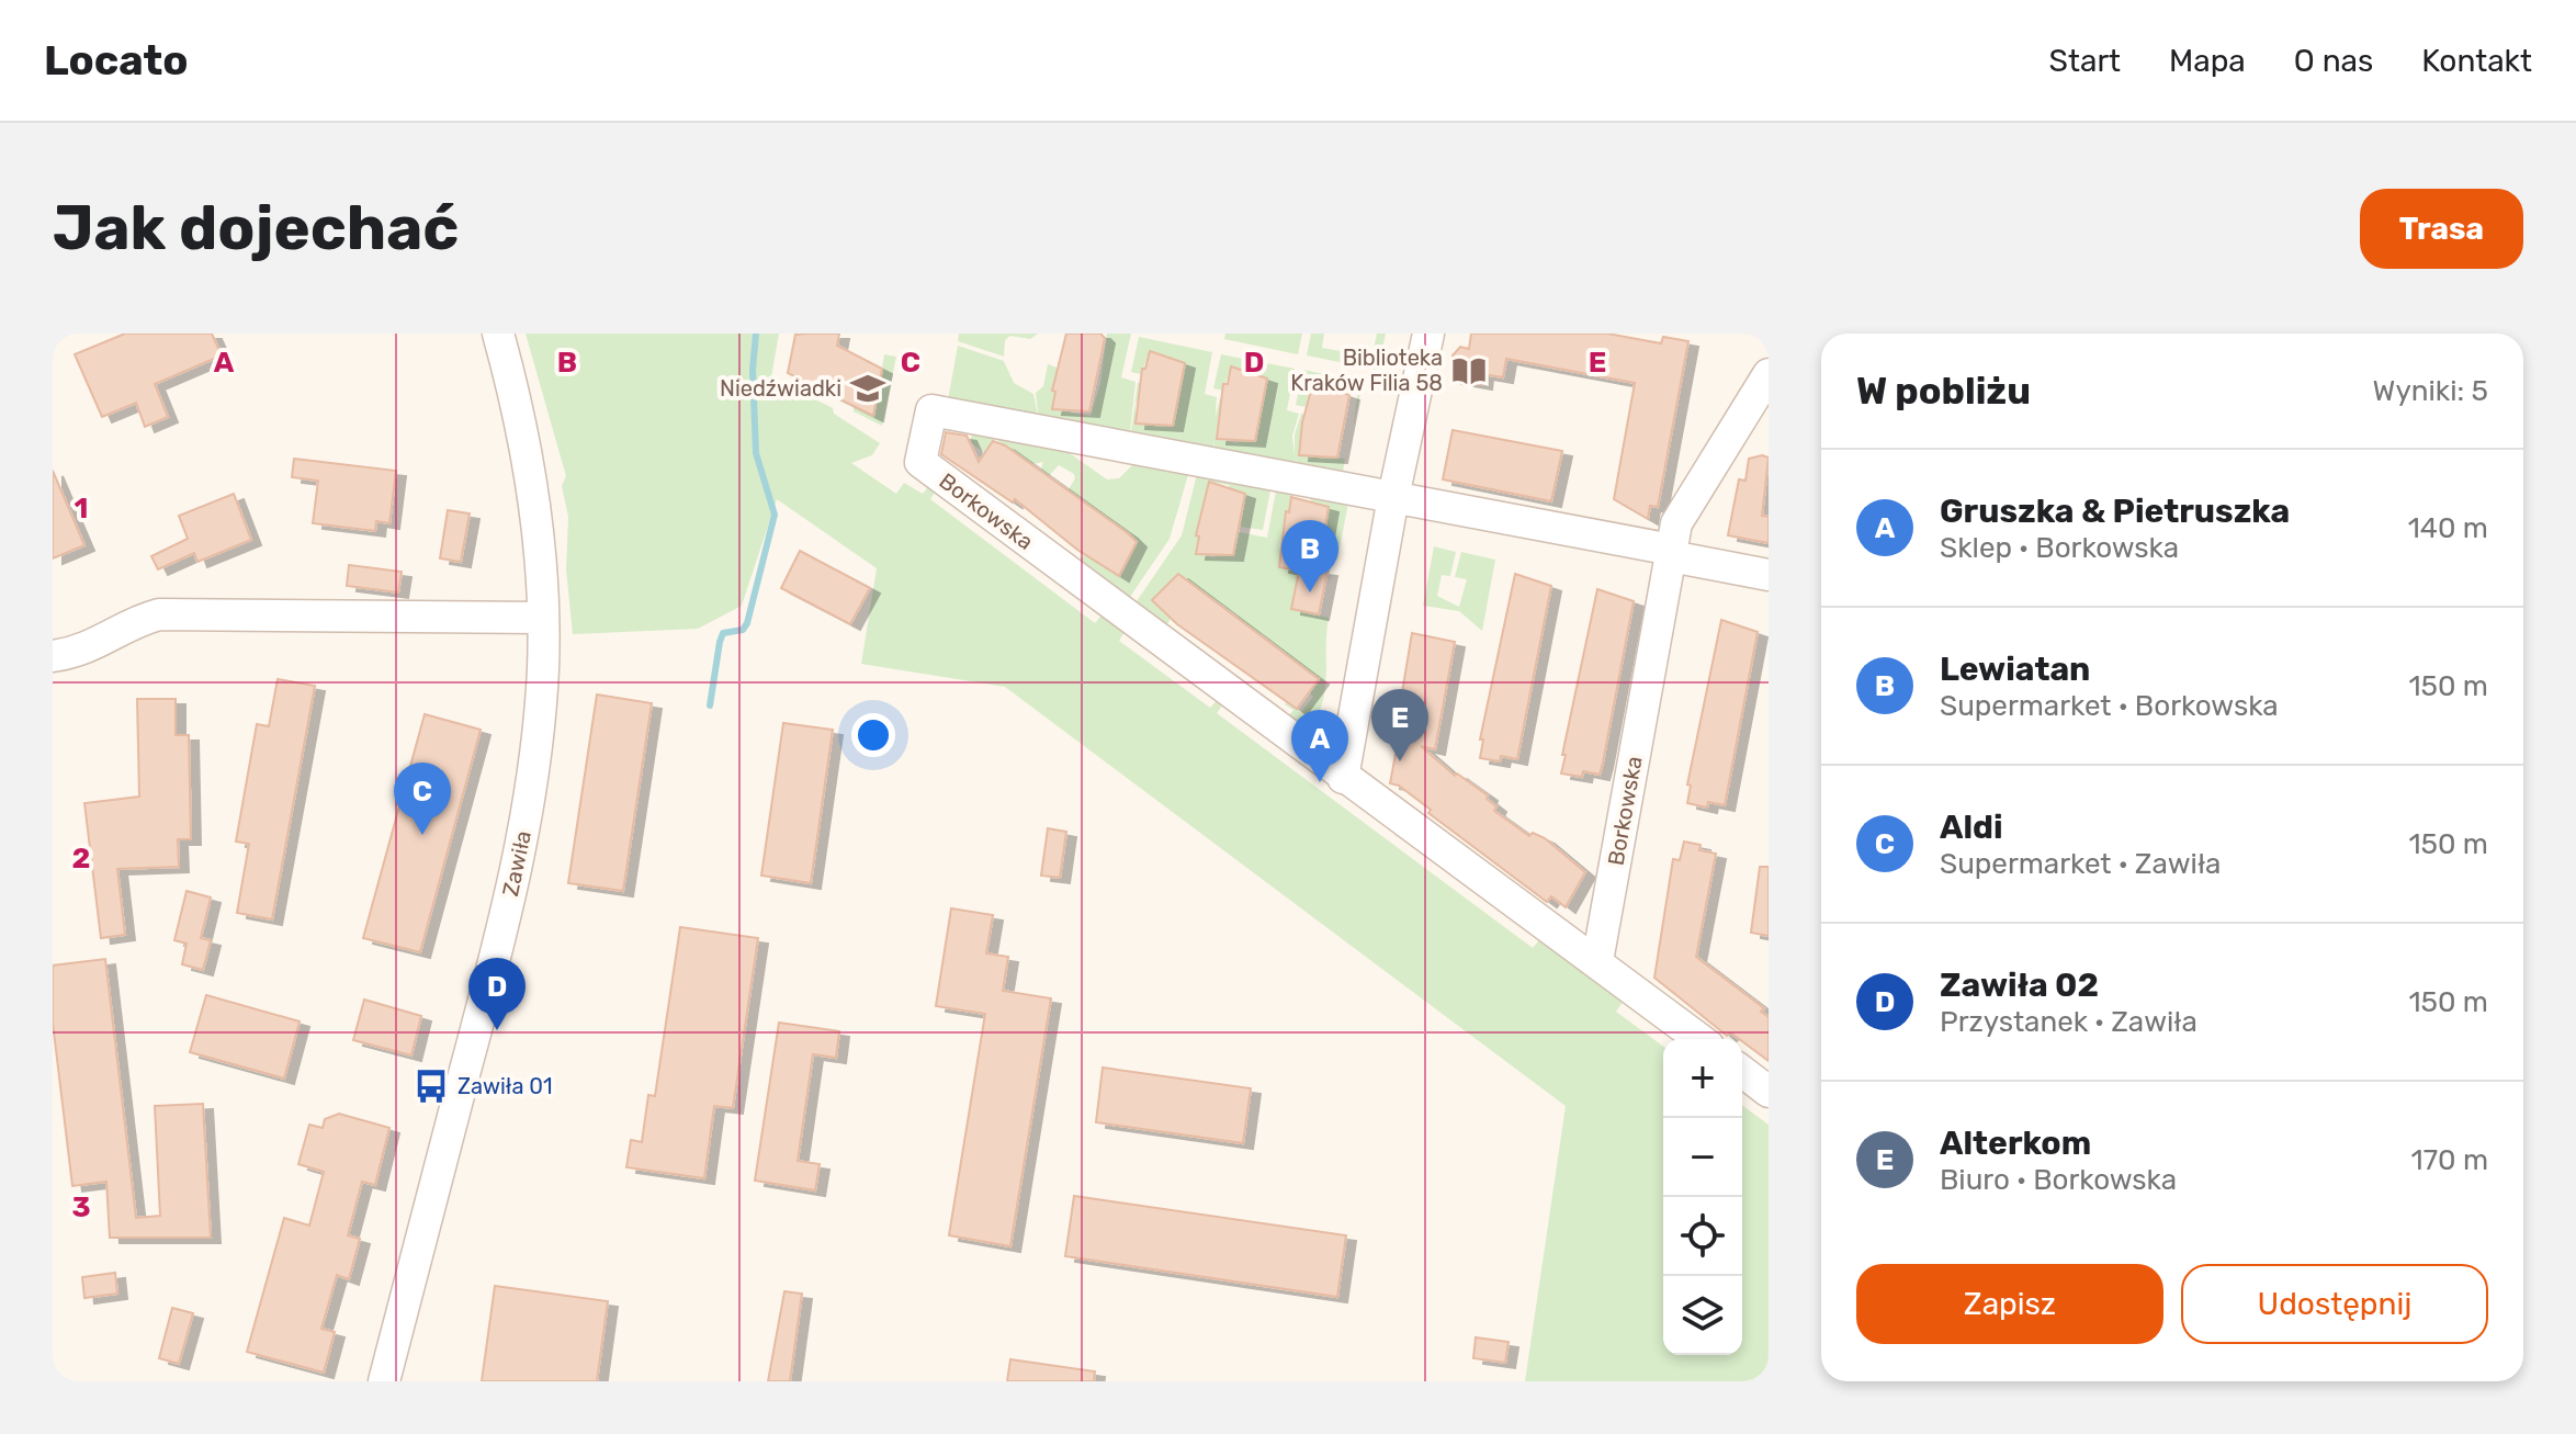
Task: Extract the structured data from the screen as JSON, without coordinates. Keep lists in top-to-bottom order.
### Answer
{
  "streets": {
    "street": ["Borkowska", "Zawiła"]
  },
  "places": {
    "library": ["Biblioteka Kraków Filia 58"],
    "school or university": ["Niedźwiadki"],
    "bus stop": ["Zawiła 01"]
  },
  "page": {
    "header": "Locato",
    "nav": [
      "Start",
      "Mapa",
      "O nas",
      "Kontakt"
    ],
    "buttons": [
      "Trasa",
      ["Zapisz", "Udostępnij"]
    ],
    "title": "Jak dojechać",
    "heading": ["W pobliżu", "Wyniki: 5"],
    "list": [
      {
        "mark": "A",
        "name": "Gruszka & Pietruszka",
        "note": "Sklep · Borkowska",
        "value": "140 m"
      },
      {
        "mark": "B",
        "name": "Lewiatan",
        "note": "Supermarket · Borkowska",
        "value": "150 m"
      },
      {
        "mark": "C",
        "name": "Aldi",
        "note": "Supermarket · Zawiła",
        "value": "150 m"
      },
      {
        "mark": "D",
        "name": "Zawiła 02",
        "note": "Przystanek · Zawiła",
        "value": "150 m"
      },
      {
        "mark": "E",
        "name": "Alterkom",
        "note": "Biuro · Borkowska",
        "value": "170 m"
      }
    ],
    "pins": [
      "B",
      "E",
      "A",
      "C",
      "D"
    ],
    "map_buttons": ["+", "−"]
  },
  "grid": {
    "columns": [
      "A",
      "B",
      "C",
      "D",
      "E"
    ],
    "rows": ["1", "2", "3"]
  }
}
